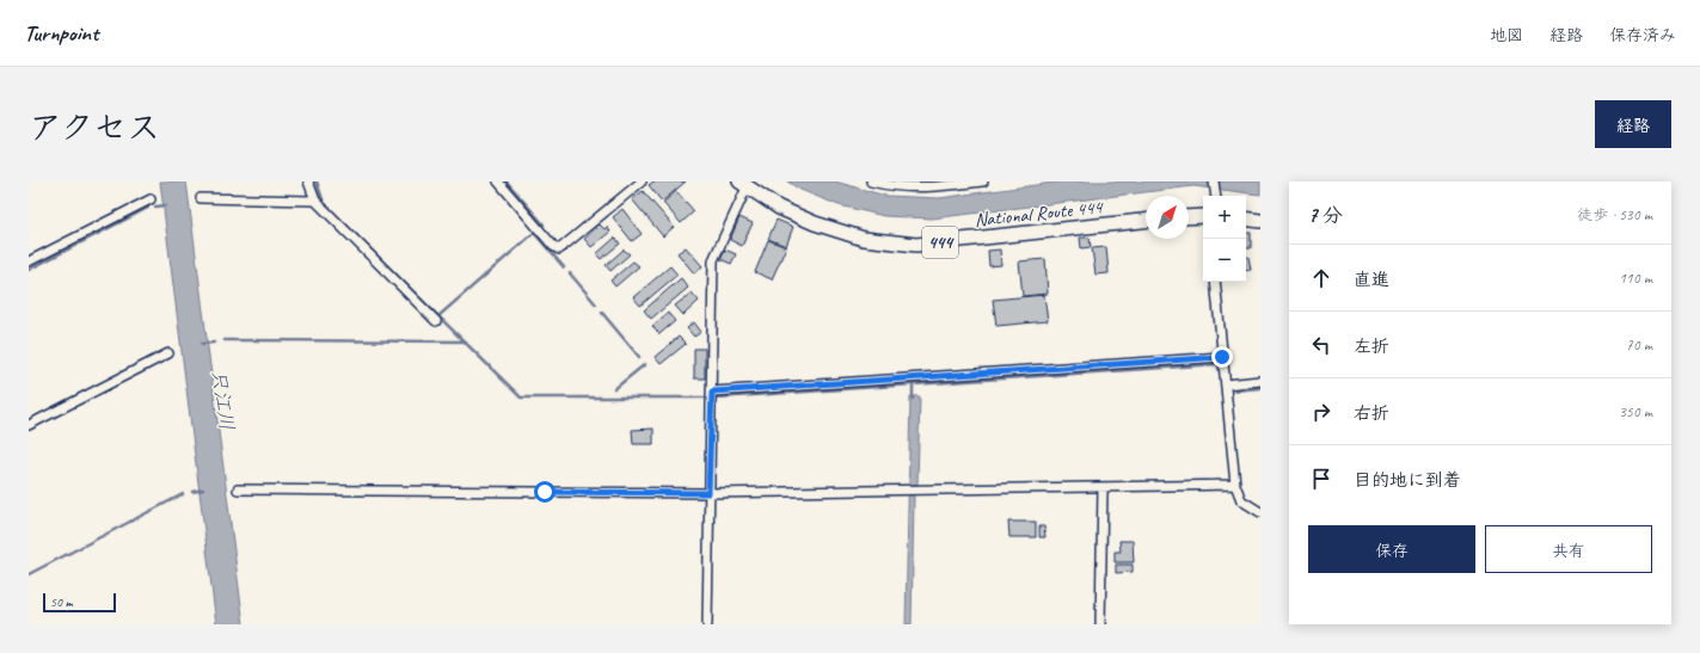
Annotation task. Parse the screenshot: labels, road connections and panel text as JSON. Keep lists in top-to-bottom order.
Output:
{
  "streets": {
    "highway": ["National Route 444", "444"]
  },
  "water": ["只江川"],
  "scale_bar": "50 m",
  "north": "top right",
  "page": {
    "header": "Turnpoint",
    "nav": ["地図", "経路", "保存済み"],
    "title": "アクセス",
    "buttons": [
      "経路",
      ["保存", "共有"]
    ],
    "heading": ["7 分", "徒歩 · 530 m"],
    "map_buttons": ["+", "−"],
    "list": [
      ["直進", "110 m"],
      ["左折", "70 m"],
      ["右折", "350 m"],
      "目的地に到着"
    ],
    "scale": "50 m"
  }
}
